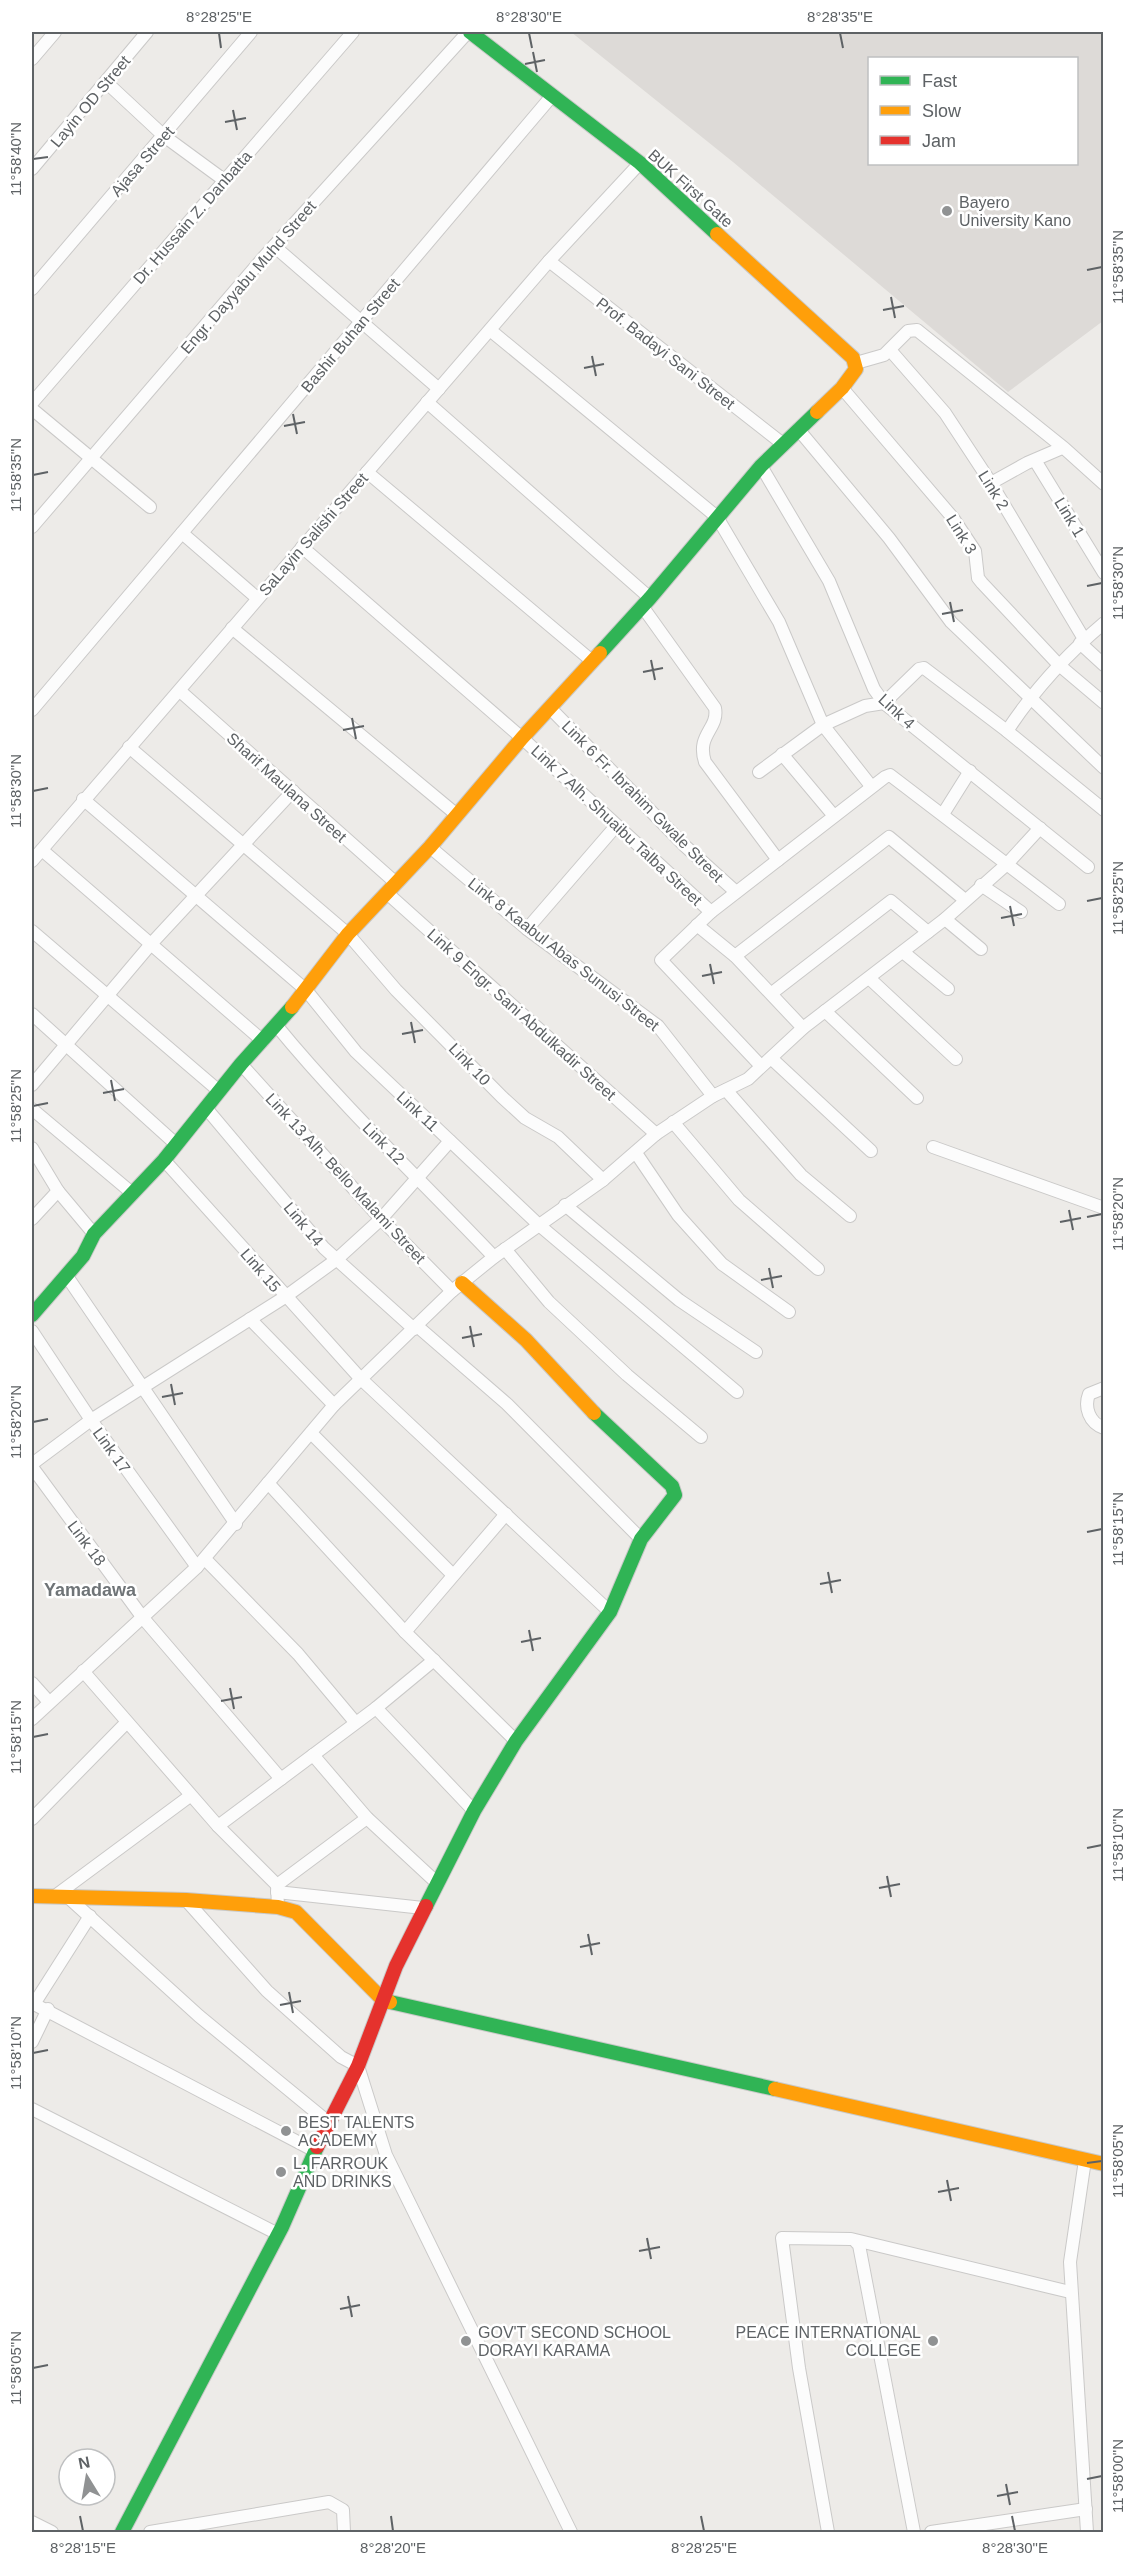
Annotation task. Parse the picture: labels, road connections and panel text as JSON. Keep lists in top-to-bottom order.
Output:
{
  "streets": {
    "street": [
      "Layin OD Street",
      "Ajasa Street",
      "BUK First Gate",
      "Dr. Hussain Z. Danbatta",
      "Engr. Dayyabu Muhd Street",
      "Bashir Buhan Street",
      "Prof. Badayi Sani Street",
      "Link 2",
      "Link 1",
      "SaLayin Salishi Street",
      "Link 3",
      "Link 4",
      "Sharif Maulana Street",
      "Link 6 Fr. Ibrahim Gwale Street",
      "Link 7 Alh. Shuaibu Talba Street",
      "Link 8 Kaabul Abas Sunusi Street",
      "Link 9 Engr. Sani Abdulkadir Street",
      "Link 10",
      "Link 11",
      "Link 12",
      "Link 13 Alh. Bello Malami Street",
      "Link 14",
      "Link 15",
      "Link 17",
      "Link 18"
    ]
  },
  "crossings": [
    ["BUK First Gate", "Engr. Dayyabu Muhd Street"],
    ["BUK First Gate", "Bashir Buhan Street"],
    ["BUK First Gate", "SaLayin Salishi Street"],
    ["Prof. Badayi Sani Street", "SaLayin Salishi Street"],
    ["SaLayin Salishi Street", "Sharif Maulana Street"],
    ["SaLayin Salishi Street", "Link 10"],
    ["SaLayin Salishi Street", "Link 11"],
    ["Sharif Maulana Street", "Link 9 Engr. Sani Abdulkadir Street"]
  ],
  "districts": ["Yamadawa"],
  "places": [
    "Bayero University Kano",
    "BEST TALENTS ACADEMY",
    "L. FARROUK AND DRINKS",
    "GOV'T SECOND SCHOOL DORAYI KARAMA",
    "PEACE INTERNATIONAL COLLEGE"
  ],
  "legend": ["Fast", "Slow", "Jam"],
  "north": "top",
  "coordinates": [
    "8°28'25\"E",
    "8°28'30\"E",
    "8°28'35\"E",
    "11°58'40\"N",
    "11°58'35\"N",
    "11°58'30\"N",
    "11°58'25\"N",
    "11°58'20\"N",
    "11°58'15\"N",
    "11°58'10\"N",
    "11°58'05\"N",
    "11°58'00\"N",
    "8°28'15\"E",
    "8°28'20\"E"
  ]
}
